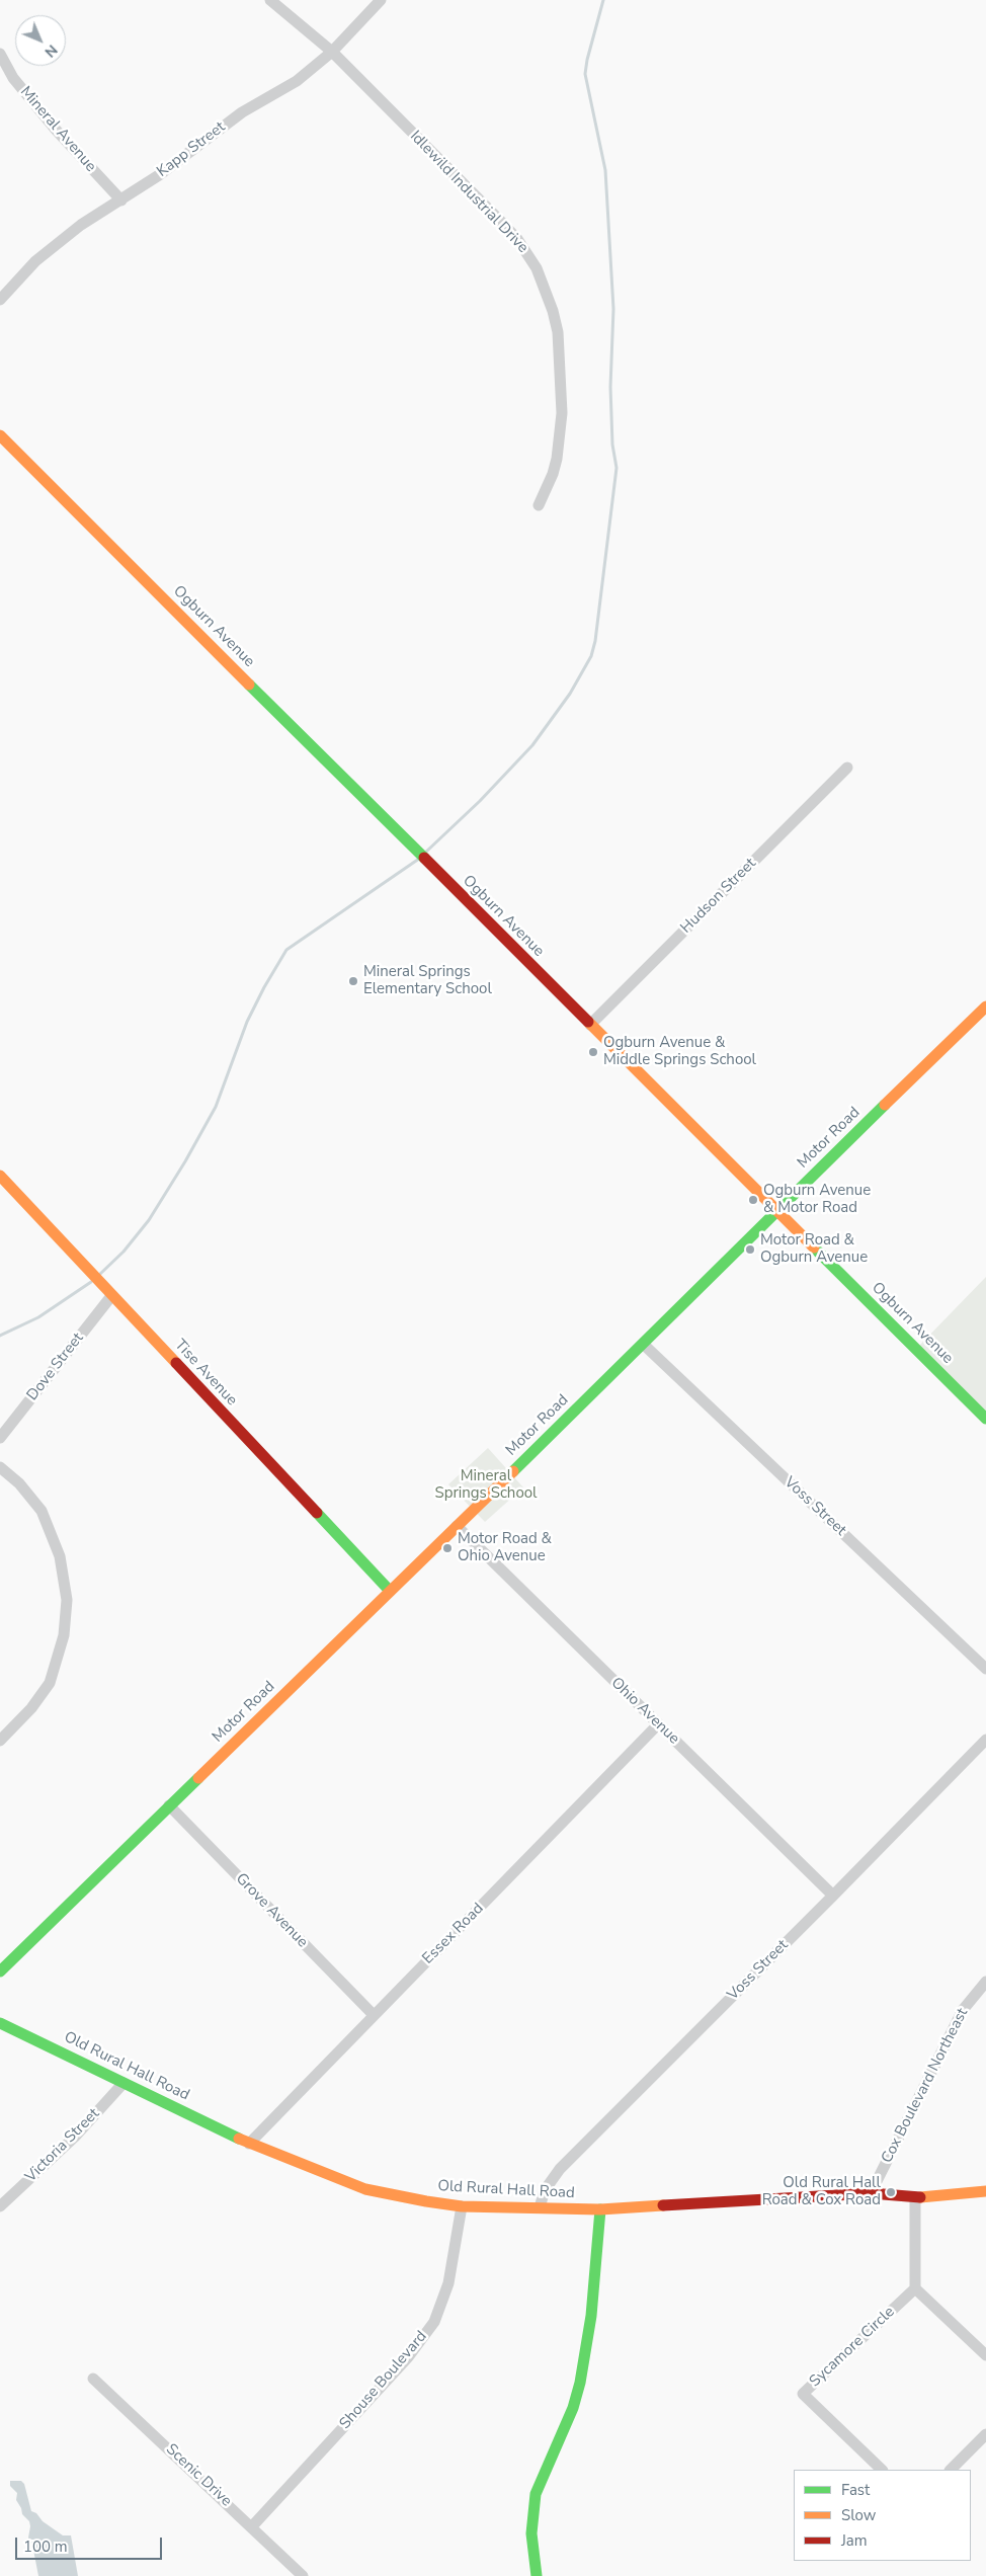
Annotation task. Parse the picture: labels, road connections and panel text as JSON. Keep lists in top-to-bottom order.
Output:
{
  "streets": {
    "street": [
      "Mineral Avenue",
      "Kapp Street",
      "Idlewild Industrial Drive",
      "Ogburn Avenue",
      "Hudson Street",
      "Motor Road",
      "Dove Street",
      "Tise Avenue",
      "Voss Street",
      "Ohio Avenue",
      "Grove Avenue",
      "Essex Road",
      "Old Rural Hall Road",
      "Cox Boulevard Northeast",
      "Victoria Street",
      "Sycamore Circle",
      "Shouse Boulevard",
      "Scenic Drive"
    ]
  },
  "crossings": [
    ["Mineral Avenue", "Kapp Street"],
    ["Kapp Street", "Idlewild Industrial Drive"],
    ["Ogburn Avenue", "Hudson Street"],
    ["Ogburn Avenue", "Motor Road"],
    ["Motor Road", "Tise Avenue"],
    ["Motor Road", "Voss Street"],
    ["Motor Road", "Ohio Avenue"],
    ["Motor Road", "Grove Avenue"],
    ["Dove Street", "Tise Avenue"],
    ["Voss Street", "Ohio Avenue"],
    ["Voss Street", "Old Rural Hall Road"],
    ["Ohio Avenue", "Essex Road"],
    ["Grove Avenue", "Essex Road"],
    ["Essex Road", "Old Rural Hall Road"],
    ["Old Rural Hall Road", "Cox Boulevard Northeast"],
    ["Old Rural Hall Road", "Victoria Street"],
    ["Old Rural Hall Road", "Shouse Boulevard"],
    ["Shouse Boulevard", "Scenic Drive"]
  ],
  "parks": ["Mineral Springs School"],
  "places": [
    "Mineral Springs Elementary School",
    "Ogburn Avenue & Middle Springs School",
    "Ogburn Avenue & Motor Road",
    "Motor Road & Ogburn Avenue",
    "Motor Road & Ohio Avenue",
    "Old Rural Hall Road & Cox Road"
  ],
  "legend": ["Fast", "Slow", "Jam"],
  "scale_bar": "100 m",
  "north": "bottom right"
}
